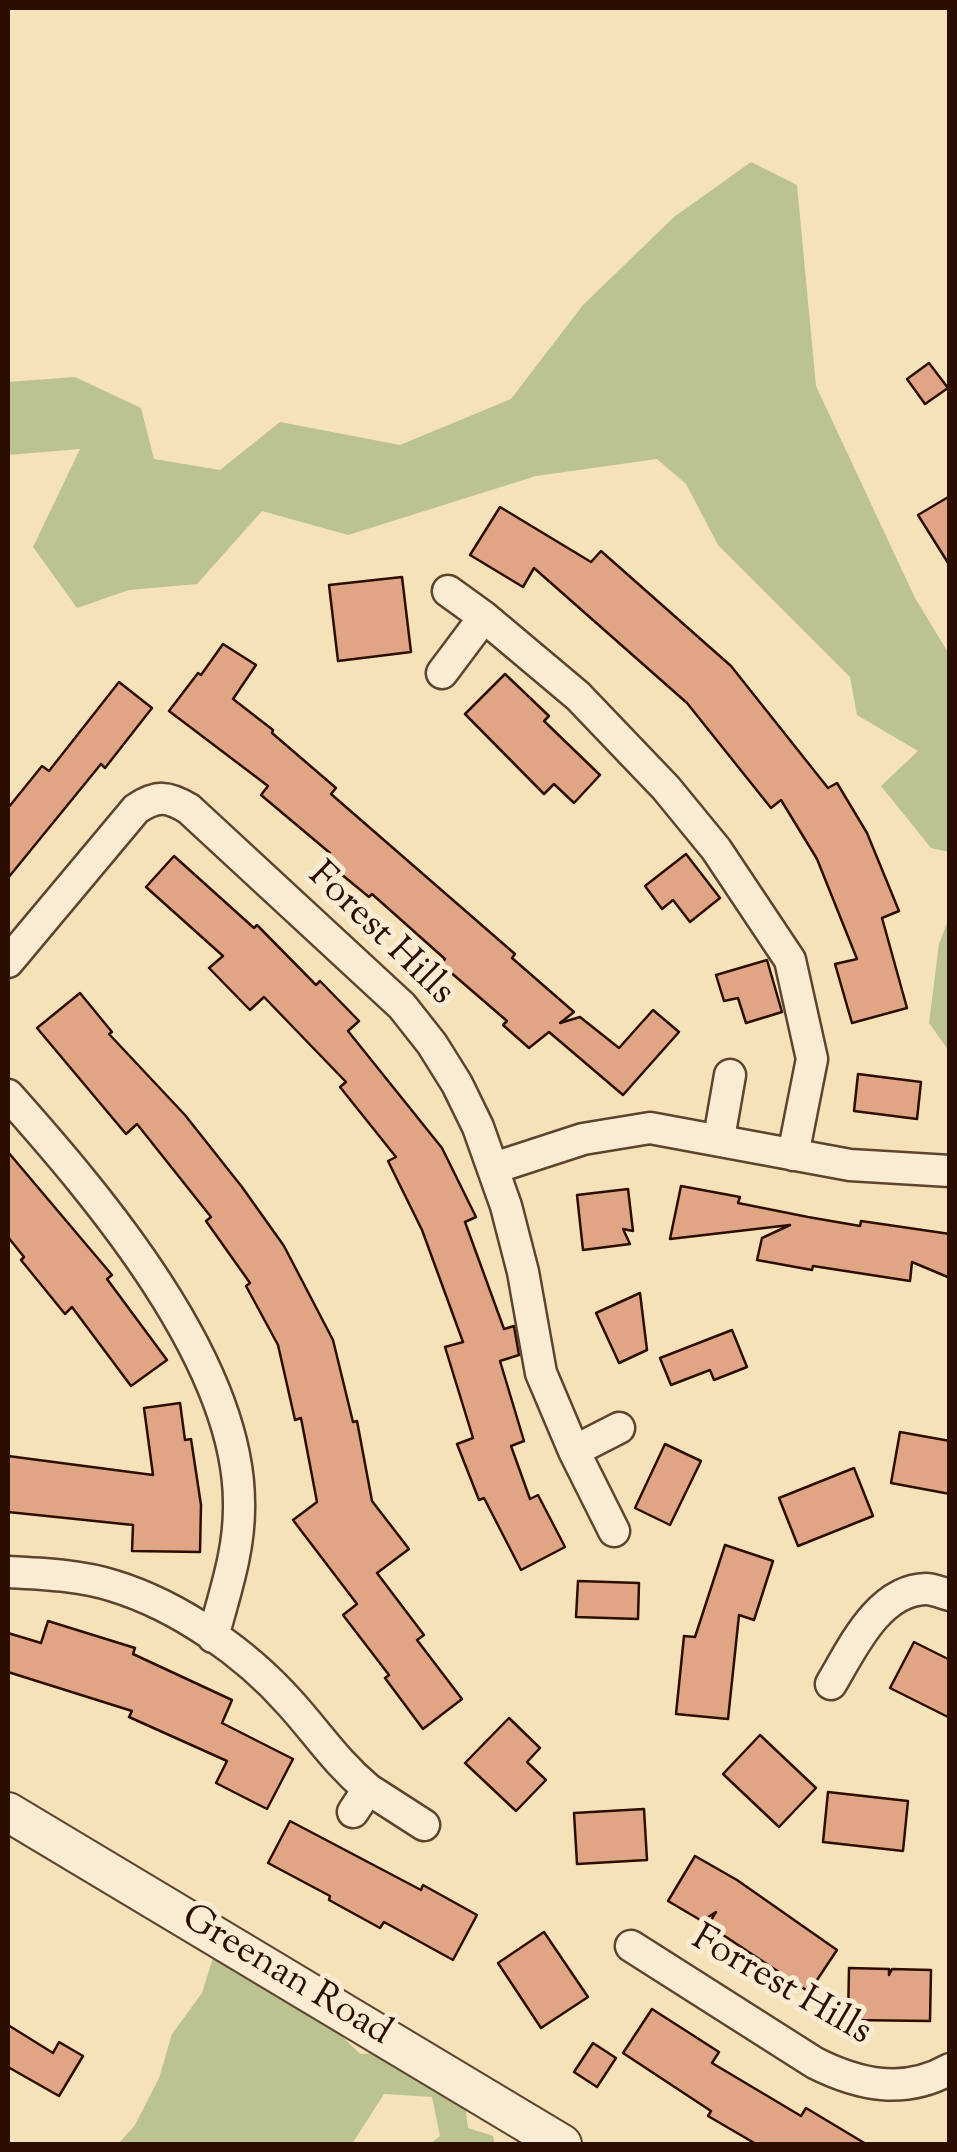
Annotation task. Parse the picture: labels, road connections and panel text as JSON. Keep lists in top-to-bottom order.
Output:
{
  "streets": {
    "street": ["Forest Hills", "Greenan Road", "Forrest Hills"]
  }
}
